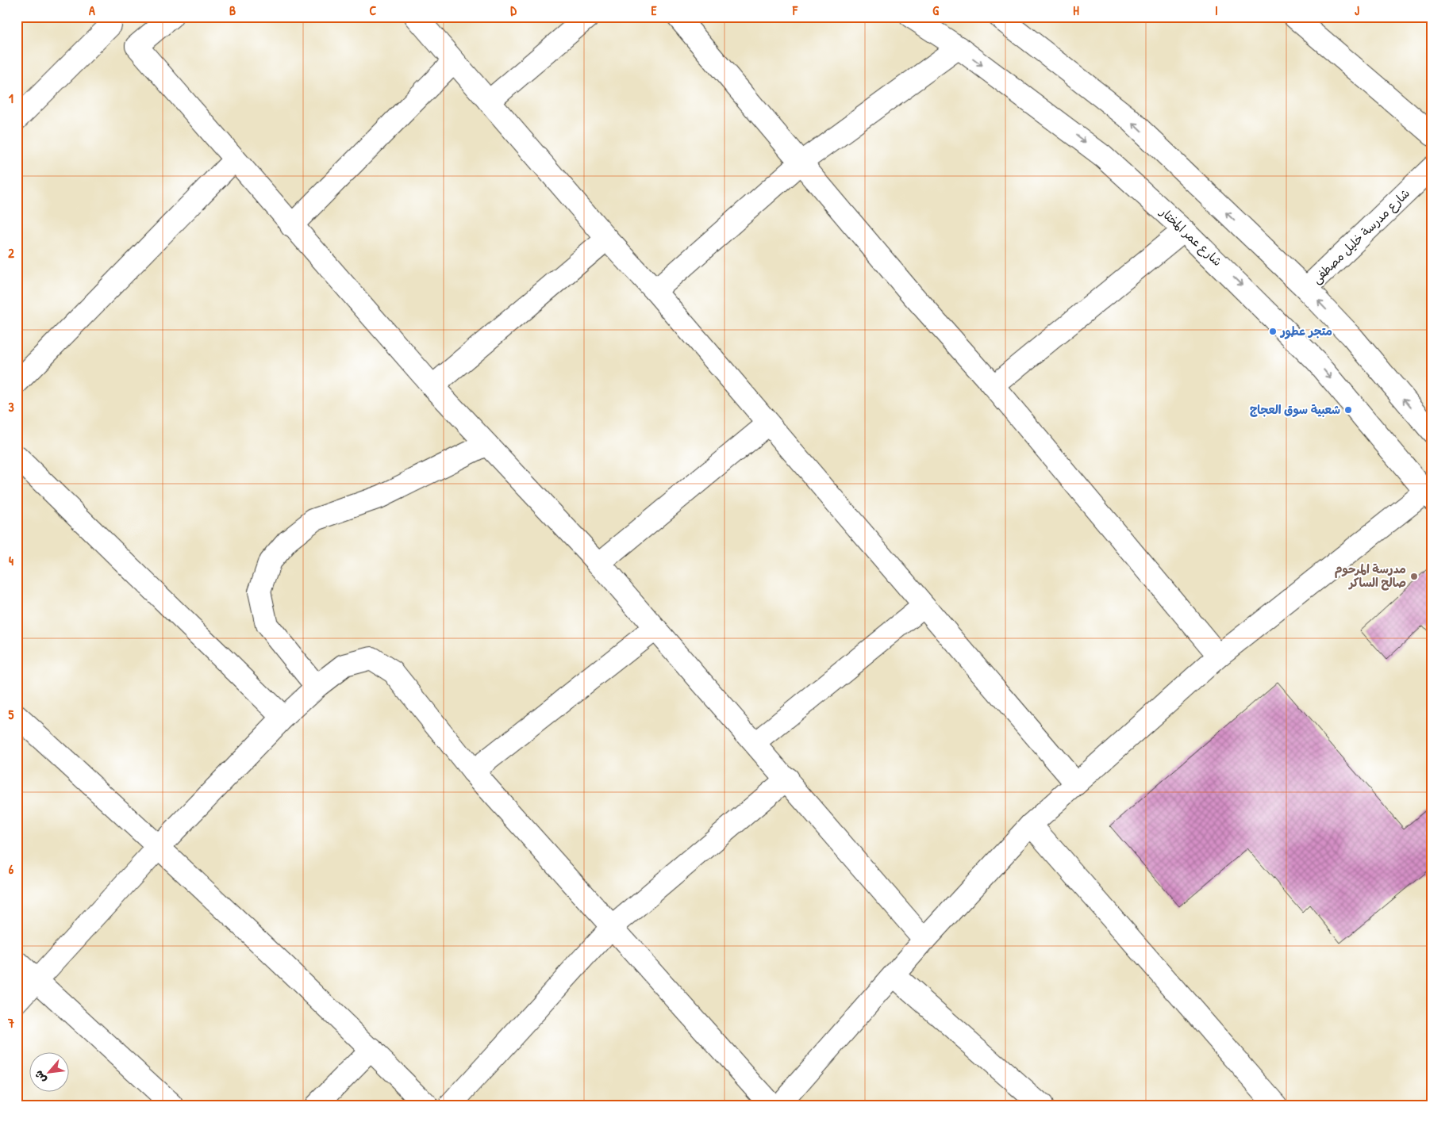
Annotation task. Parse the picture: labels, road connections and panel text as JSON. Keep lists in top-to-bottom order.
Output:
{
  "streets": {
    "street": ["شارع مدرسة خليل مصطفى", "شارع عمر المختار"]
  },
  "places": ["متجر عطور", "شعبية سوق العجاج", "مدرسة المرحوم صالح الساكر"],
  "north": "bottom left",
  "grid": {
    "columns": [
      "A",
      "B",
      "C",
      "D",
      "E",
      "F",
      "G",
      "H",
      "I",
      "J"
    ],
    "rows": [
      "1",
      "2",
      "3",
      "4",
      "5",
      "6",
      "7"
    ]
  }
}
